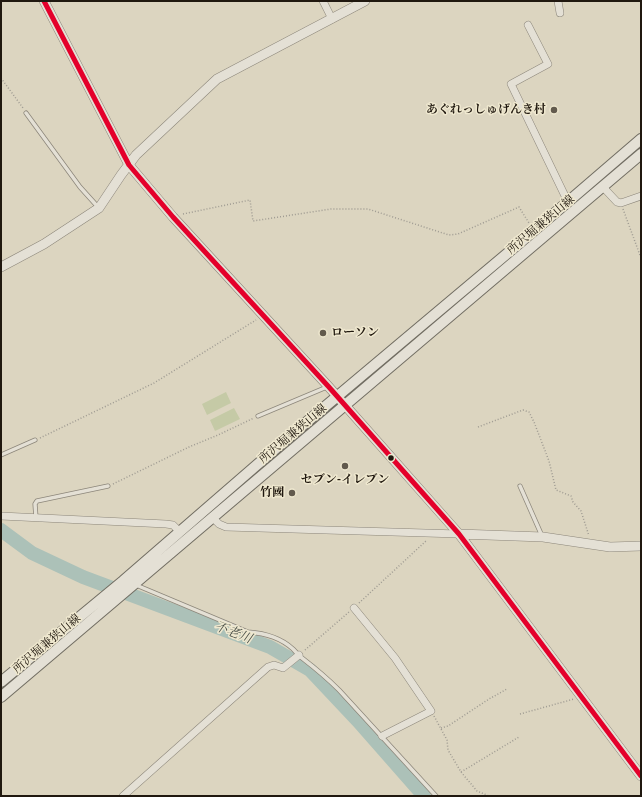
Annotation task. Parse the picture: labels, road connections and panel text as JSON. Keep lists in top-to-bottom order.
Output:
{
  "streets": {
    "main road": ["所沢堀兼狭山線"]
  },
  "water": ["不老川"],
  "places": [
    "あぐれっしゅげんき村",
    "ローソン",
    "セブン-イレブン",
    "竹國"
  ]
}
